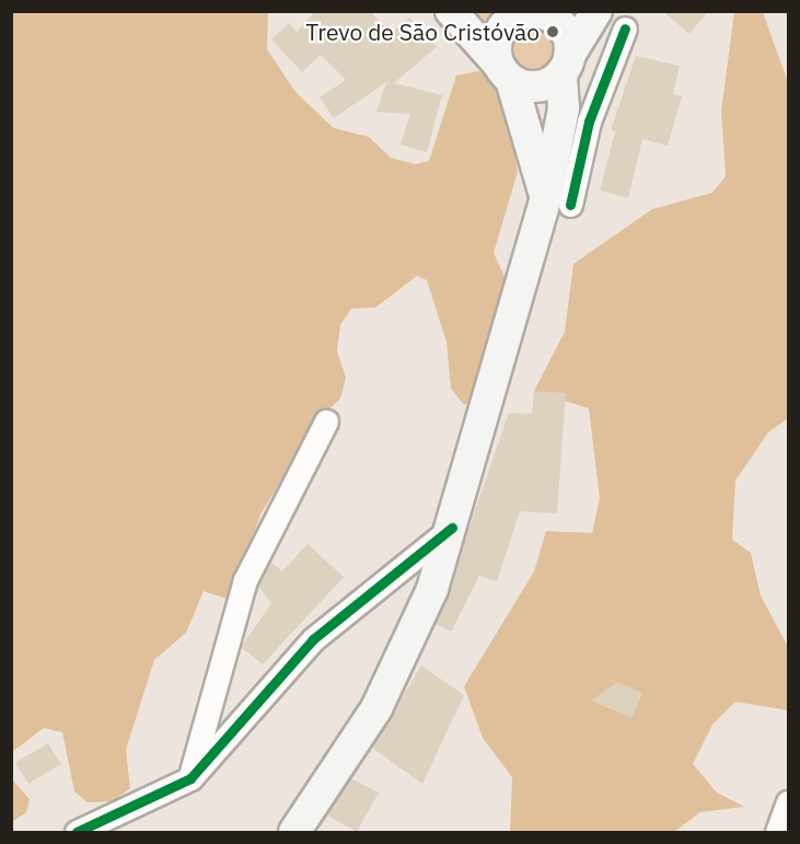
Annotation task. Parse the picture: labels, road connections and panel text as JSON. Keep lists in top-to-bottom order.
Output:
{
  "places": ["Trevo de São Cristóvão"]
}
